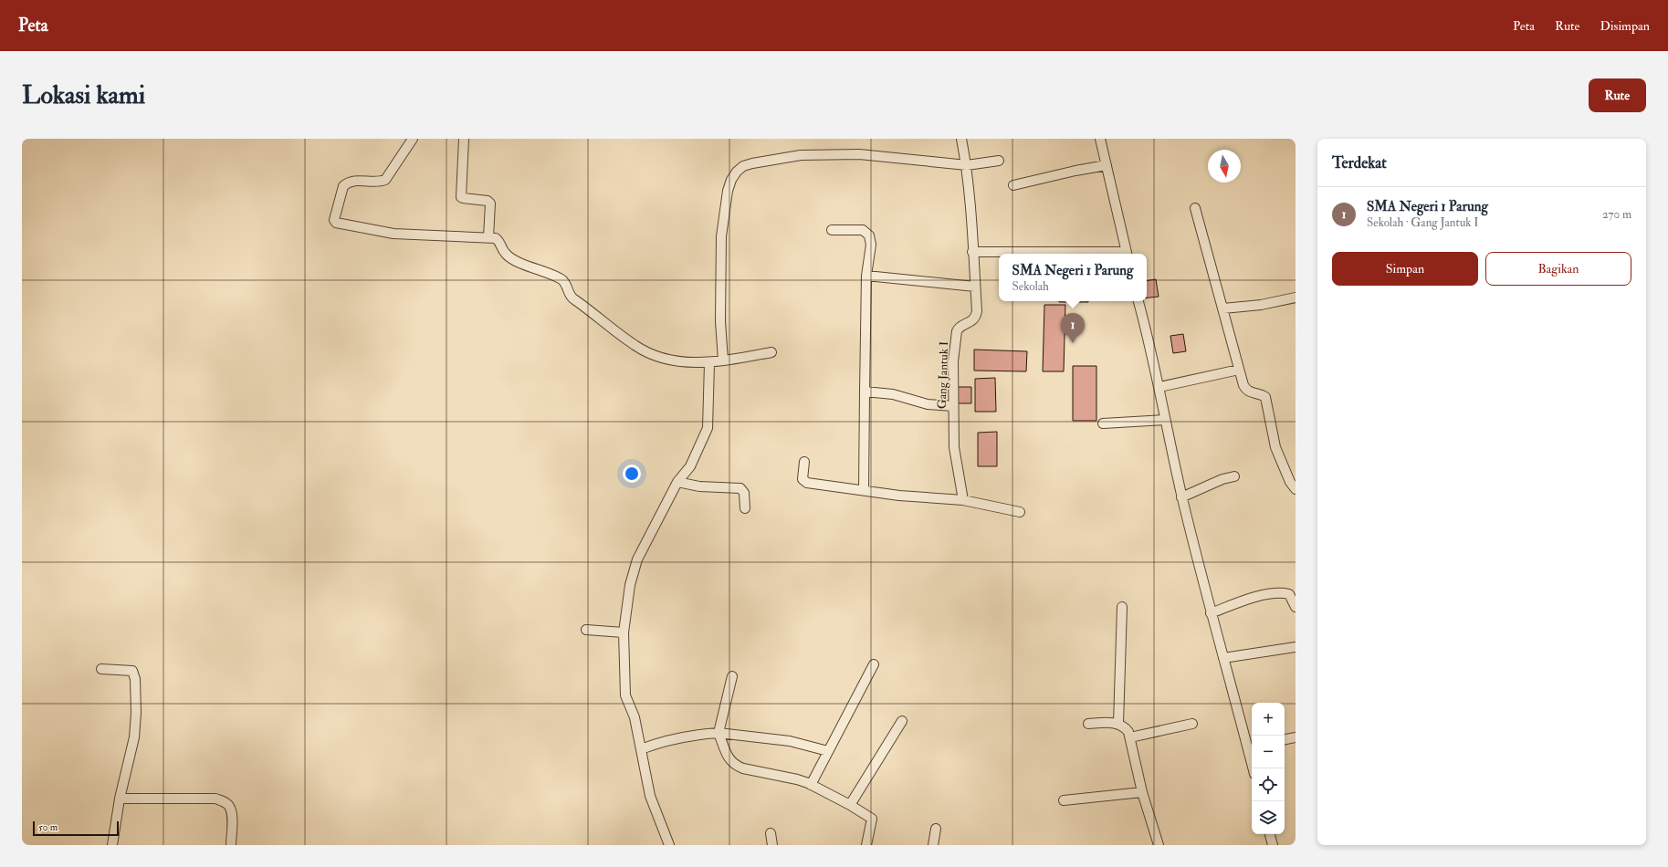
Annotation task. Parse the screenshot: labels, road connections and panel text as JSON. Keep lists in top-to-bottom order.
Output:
{
  "streets": {
    "street": ["Gang Jantuk I"]
  },
  "scale_bar": "50 m",
  "north": "bottom",
  "page": {
    "header": "Peta",
    "nav": ["Peta", "Rute", "Disimpan"],
    "buttons": [
      "Rute",
      ["Simpan", "Bagikan"]
    ],
    "title": "Lokasi kami",
    "heading": "Terdekat",
    "list": [
      {
        "mark": "1",
        "name": "SMA Negeri 1 Parung",
        "note": "Sekolah · Gang Jantuk I",
        "value": "270 m"
      }
    ],
    "popup": ["SMA Negeri 1 Parung", "Sekolah"],
    "pins": "1",
    "map_buttons": ["+", "−"],
    "scale": "50 m"
  }
}
